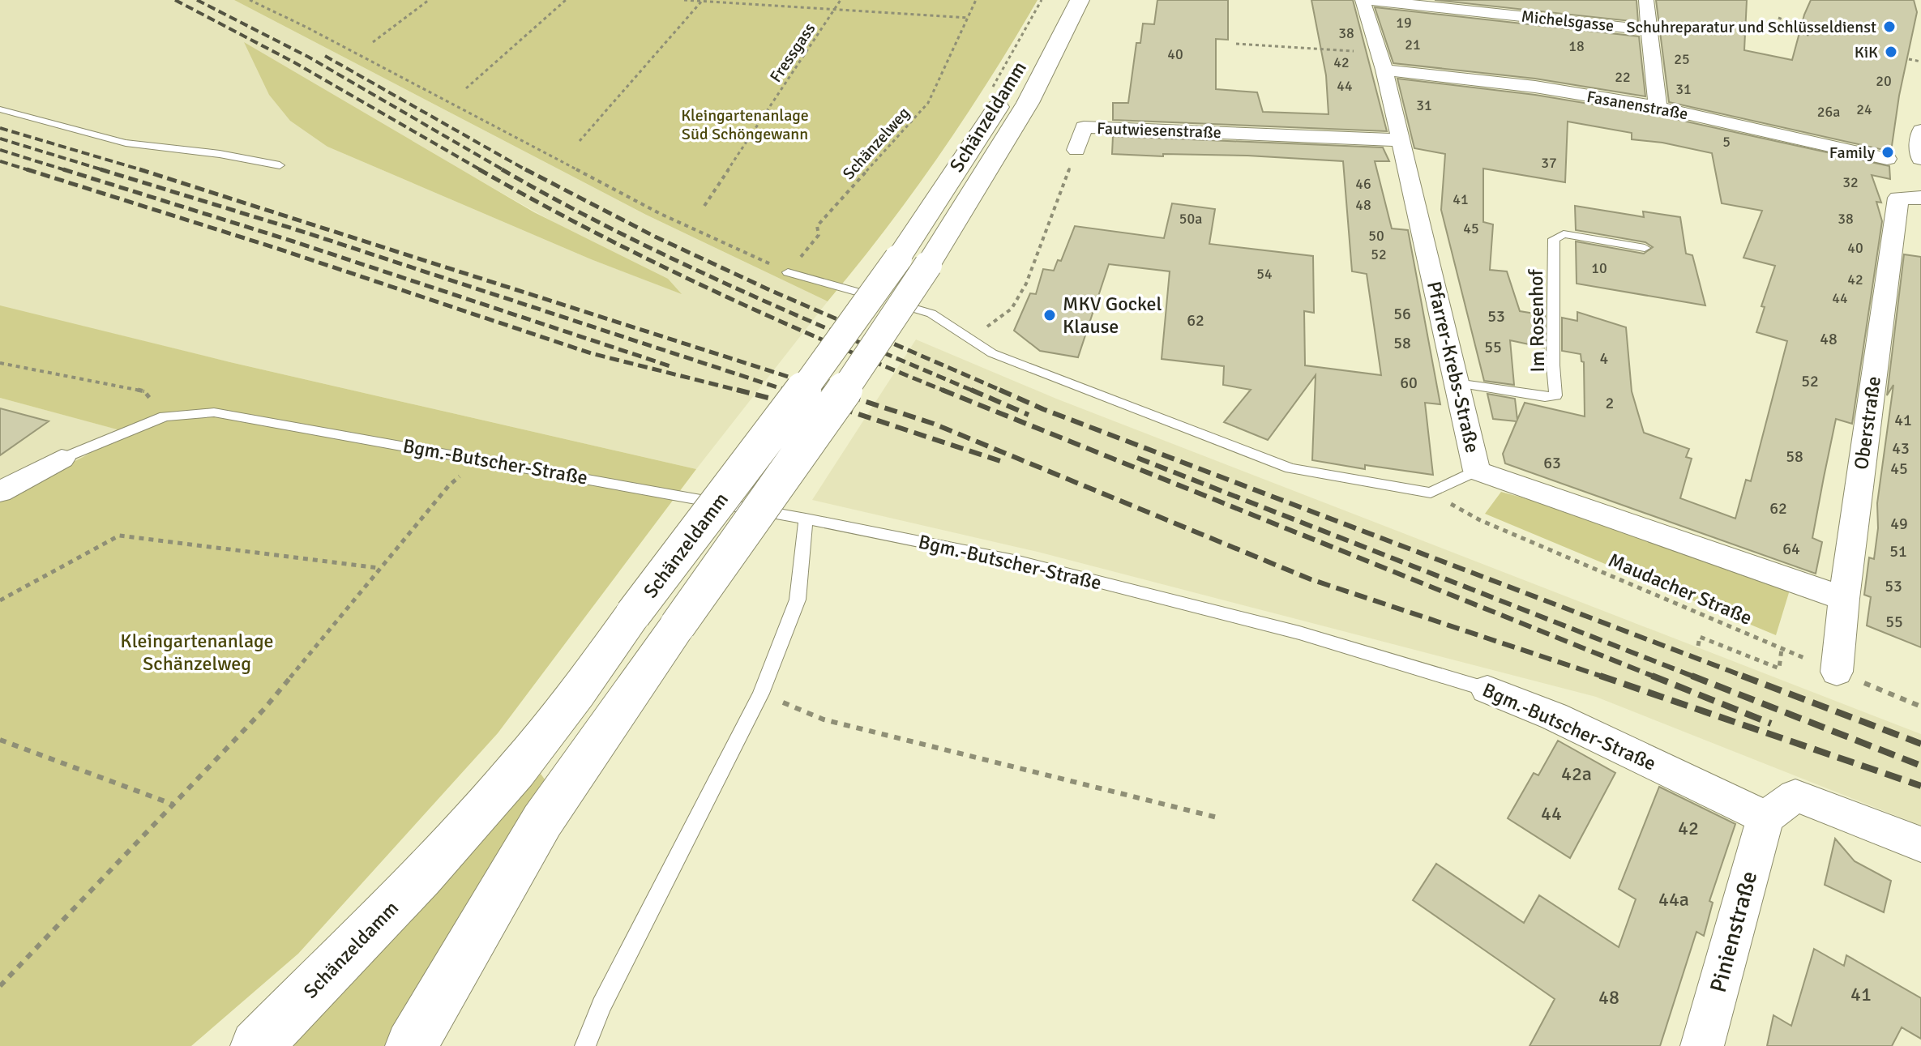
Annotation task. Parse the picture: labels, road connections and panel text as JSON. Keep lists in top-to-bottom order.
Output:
{
  "streets": {
    "main road": ["Schänzeldamm"],
    "street": [
      "Michelsgasse",
      "Fasanenstraße",
      "Fautwiesenstraße",
      "Pfarrer-Krebs-Straße",
      "Oberstraße",
      "Bgm.-Butscher-Straße",
      "Pinienstraße"
    ],
    "lane": ["Im Rosenhof"],
    "path": ["Fressgass", "Schänzelweg", "Maudacher Straße"]
  },
  "crossings": [
    ["Fasanenstraße", "Pfarrer-Krebs-Straße"],
    ["Fautwiesenstraße", "Pfarrer-Krebs-Straße"],
    ["Im Rosenhof", "Pfarrer-Krebs-Straße"],
    ["Pfarrer-Krebs-Straße", "Oberstraße"],
    ["Oberstraße", "Maudacher Straße"],
    ["Bgm.-Butscher-Straße", "Pinienstraße"]
  ],
  "parks": ["Kleingartenanlage Süd Schöngewann", "Kleingartenanlage Schänzelweg"],
  "places": [
    "Schuhreparatur und Schlüsseldienst",
    "KiK",
    "Family",
    "MKV Gockel Klause"
  ],
  "house_numbers": [
    "19",
    "38",
    "21",
    "18",
    "40",
    "25",
    "42",
    "22",
    "20",
    "44",
    "31",
    "31",
    "24",
    "26a",
    "5",
    "37",
    "32",
    "46",
    "41",
    "48",
    "50a",
    "38",
    "45",
    "50",
    "40",
    "52",
    "10",
    "54",
    "42",
    "44",
    "56",
    "53",
    "62",
    "48",
    "58",
    "55",
    "4",
    "52",
    "60",
    "2",
    "41",
    "43",
    "58",
    "63",
    "45",
    "62",
    "49",
    "64",
    "51",
    "53",
    "55",
    "42a",
    "44",
    "42",
    "44a",
    "41",
    "48"
  ]
}
